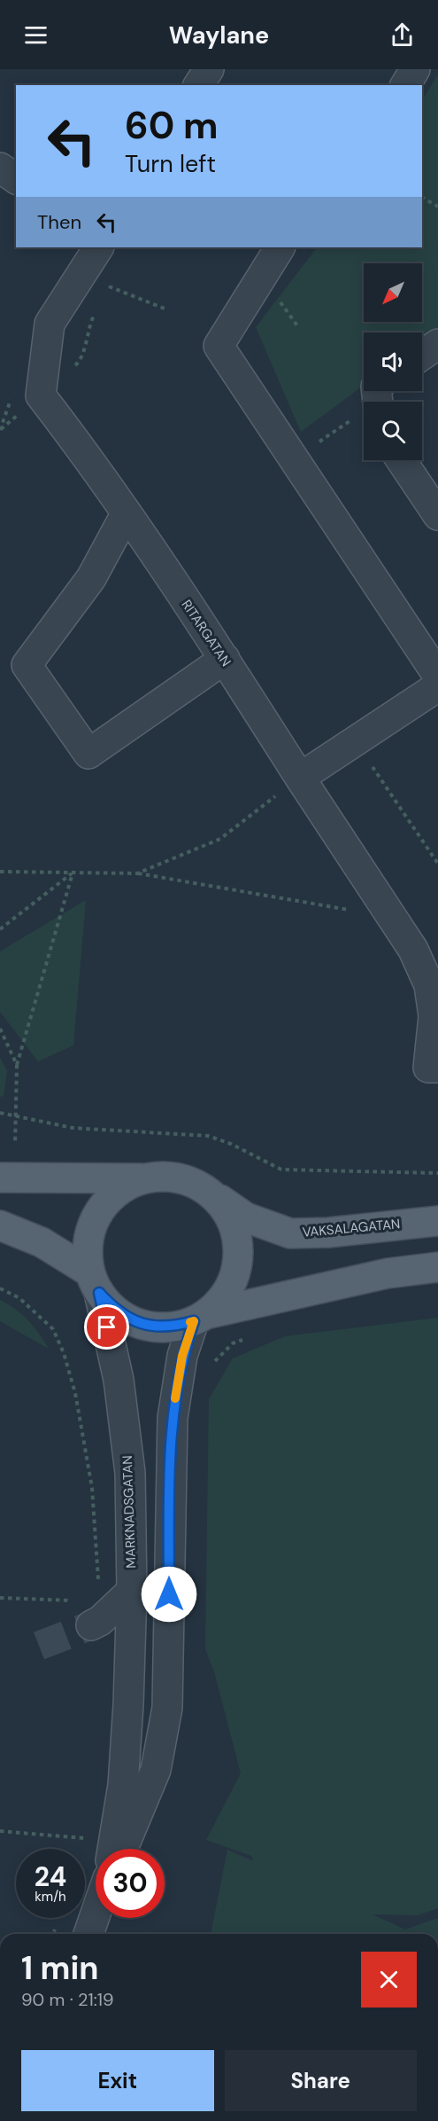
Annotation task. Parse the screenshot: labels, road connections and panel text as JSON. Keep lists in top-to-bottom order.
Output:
{
  "streets": {
    "main road": ["VAKSALAGATAN"],
    "street": ["RITARGATAN", "MARKNADSGATAN"]
  },
  "crossings": [
    ["VAKSALAGATAN", "MARKNADSGATAN"]
  ],
  "north": "bottom left",
  "page": {
    "header": "Waylane",
    "turn": ["60 m", "Turn left"],
    "then": "Then",
    "speed": "24 km/h",
    "limit": "30",
    "heading": ["1 min", "90 m · 21:19"],
    "buttons": ["Exit", "Share"]
  }
}
